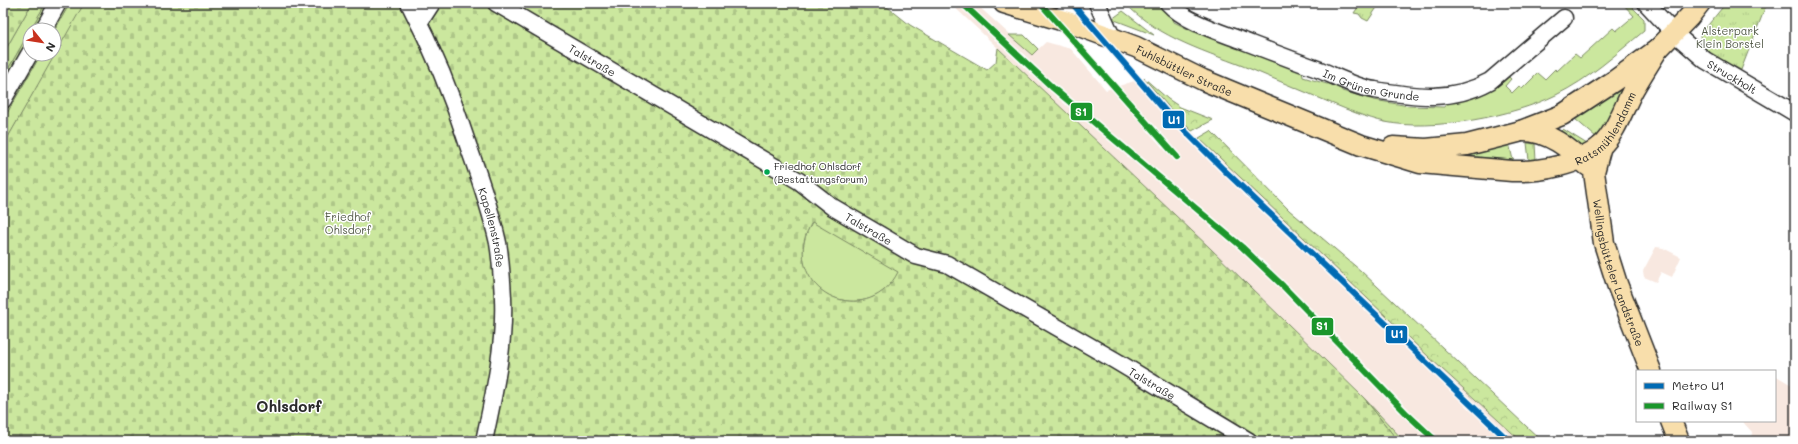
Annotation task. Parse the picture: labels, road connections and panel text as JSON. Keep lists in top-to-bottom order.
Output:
{
  "streets": {
    "main road": ["Fuhlsbüttler Straße", "Ratsmühlendamm", "Wellingsbütteler Landstraße"],
    "street": [
      "Talstraße",
      "Struckholt",
      "Im Grünen Grunde",
      "Kapellenstraße"
    ]
  },
  "crossings": [
    ["Fuhlsbüttler Straße", "Ratsmühlendamm"],
    ["Struckholt", "Ratsmühlendamm"],
    ["Ratsmühlendamm", "Wellingsbütteler Landstraße"]
  ],
  "districts": ["Ohlsdorf"],
  "parks": ["Alsterpark Klein Borstel", "Friedhof Ohlsdorf"],
  "places": ["Friedhof Ohlsdorf (Bestattungsforum)"],
  "lines": ["metro line U1", "rail line S1"],
  "legend": ["Metro U1", "Railway S1"],
  "north": "bottom right"
}
